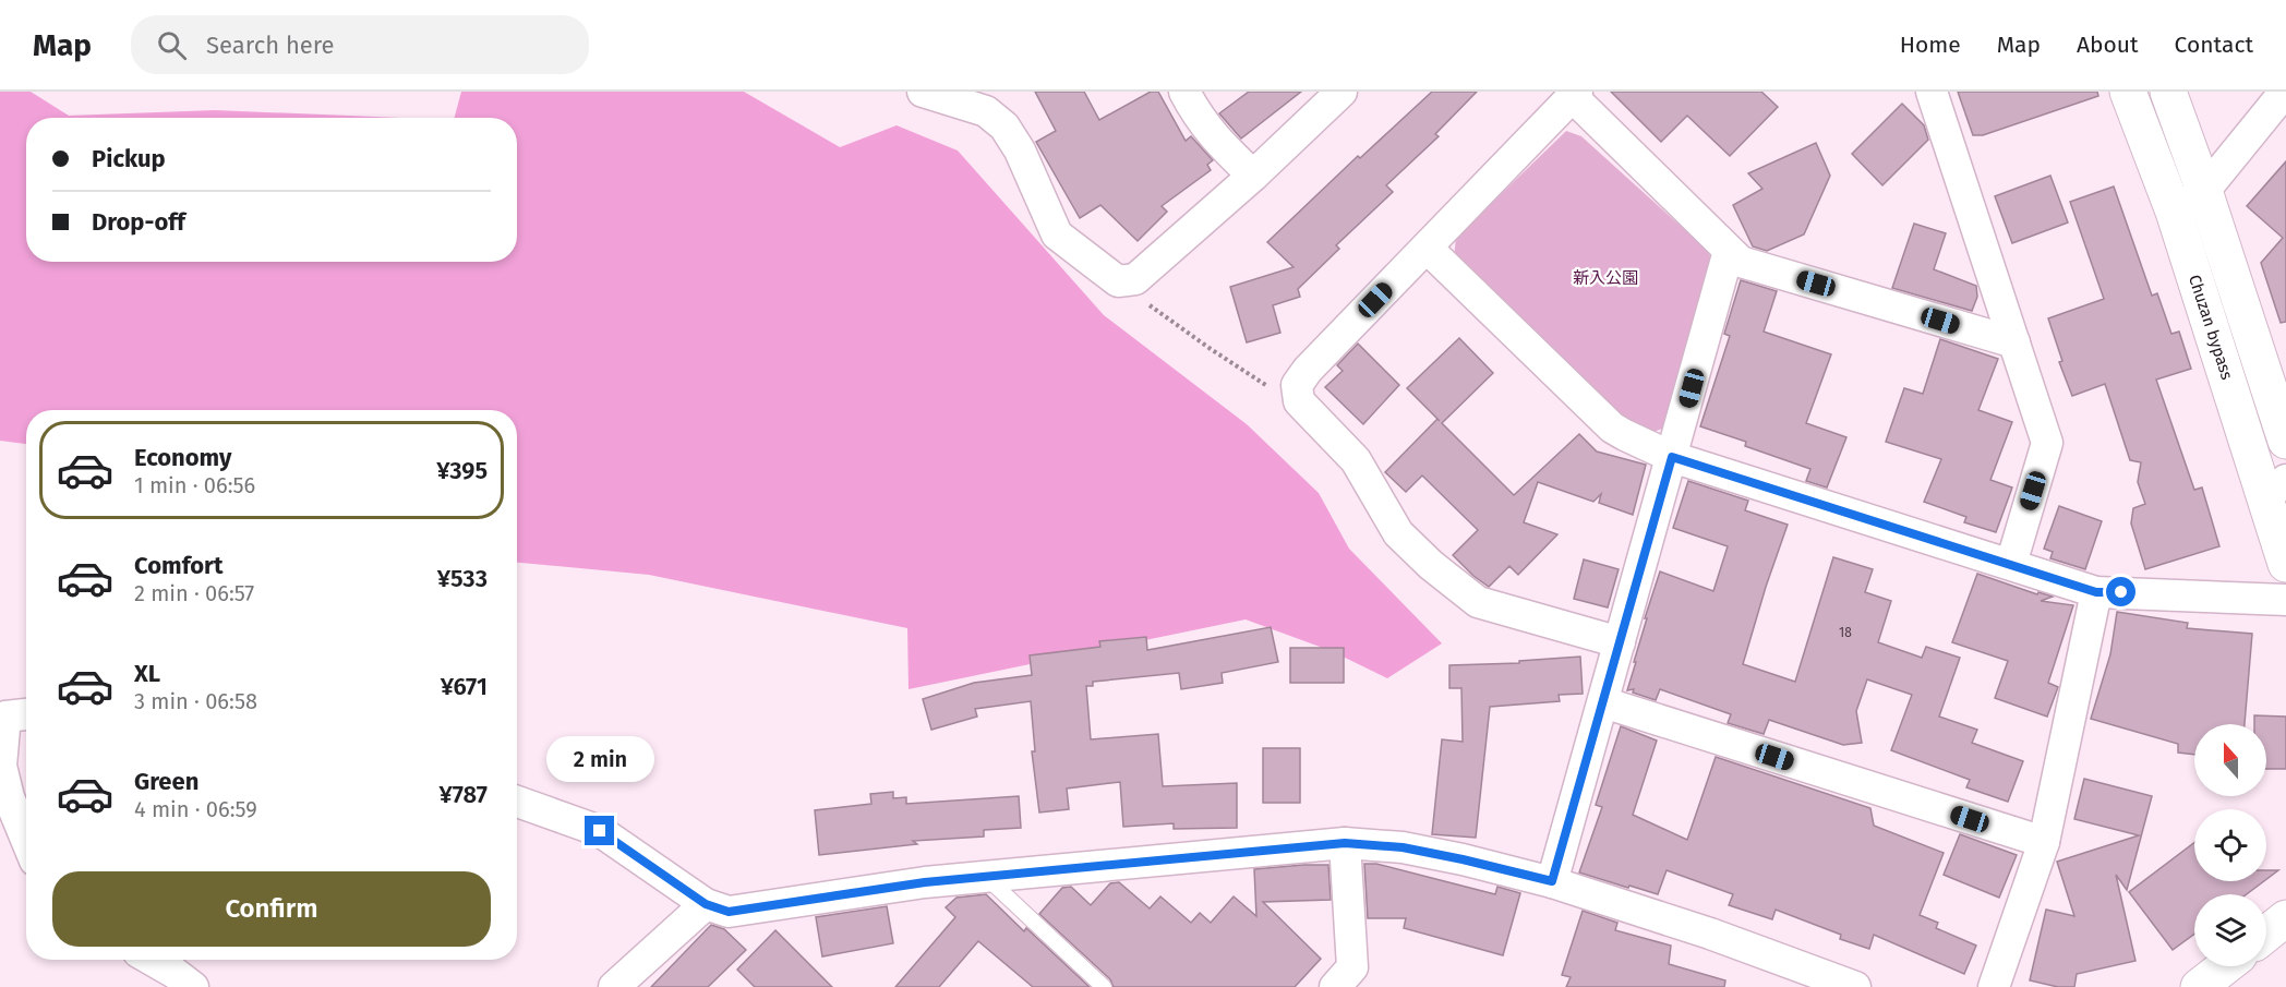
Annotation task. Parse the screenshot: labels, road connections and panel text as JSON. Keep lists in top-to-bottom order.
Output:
{
  "streets": {
    "street": ["Chuzan bypass"]
  },
  "parks": ["新入公園"],
  "house_numbers": ["18"],
  "north": "top",
  "page": {
    "header": "Map",
    "search": "Search here",
    "nav": [
      "Home",
      "Map",
      "About",
      "Contact"
    ],
    "banner": ["Pickup", "Drop-off"],
    "list": [
      {
        "name": "Economy",
        "note": "1 min · 06:56",
        "value": "¥395"
      },
      {
        "name": "Comfort",
        "note": "2 min · 06:57",
        "value": "¥533"
      },
      {
        "name": "XL",
        "note": "3 min · 06:58",
        "value": "¥671"
      },
      {
        "name": "Green",
        "note": "4 min · 06:59",
        "value": "¥787"
      }
    ],
    "bubble": "2 min",
    "buttons": "Confirm"
  }
}
